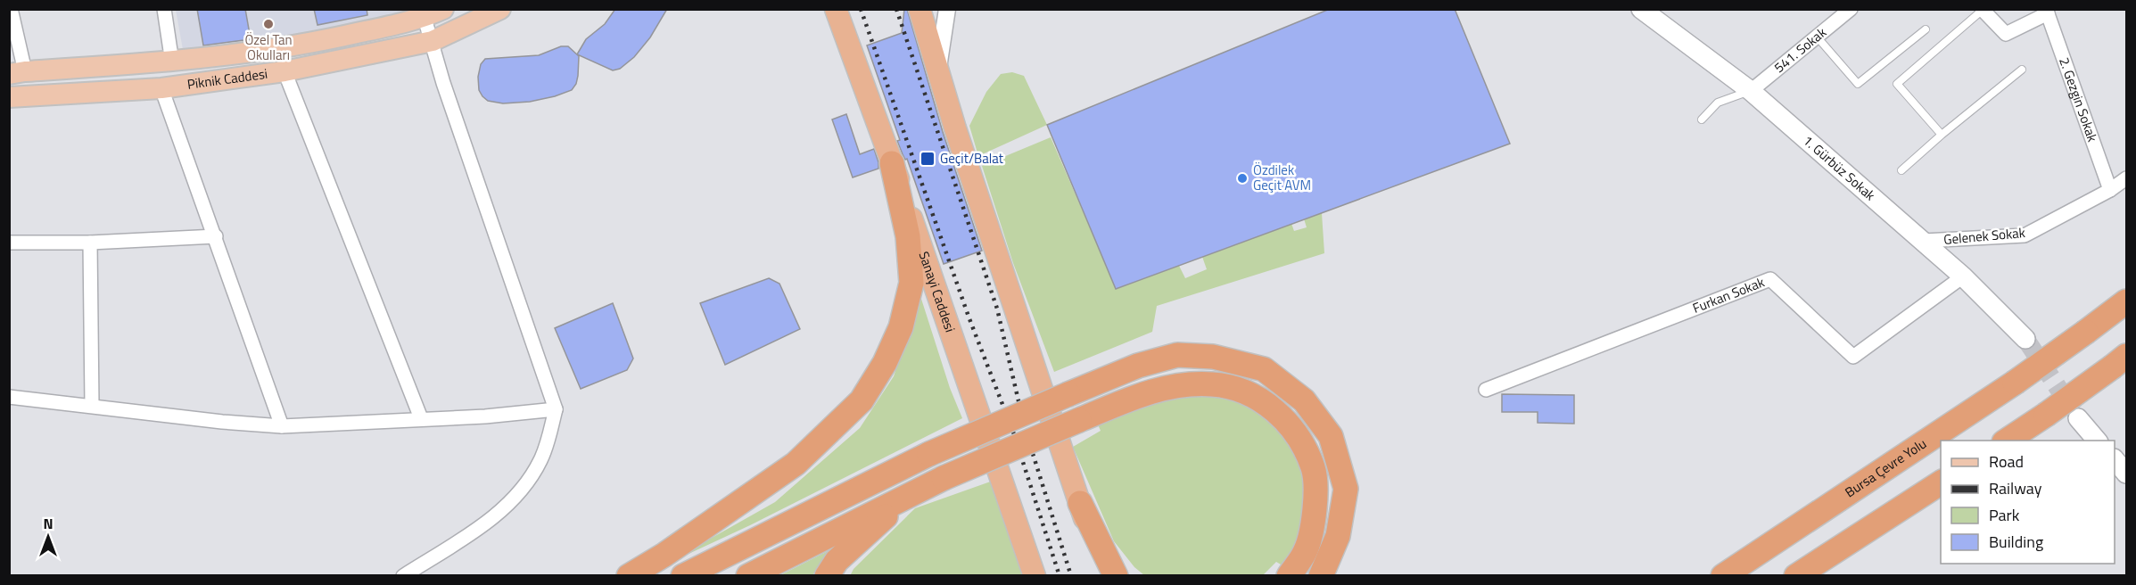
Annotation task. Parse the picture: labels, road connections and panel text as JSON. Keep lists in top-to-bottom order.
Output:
{
  "streets": {
    "highway": ["Sanayi Caddesi", "Bursa Çevre Yolu"],
    "main road": ["Piknik Caddesi", "1. Gürbüz Sokak"],
    "street": [
      "541. Sokak",
      "2. Gezgin Sokak",
      "Gelenek Sokak",
      "Furkan Sokak"
    ]
  },
  "crossings": [
    ["541. Sokak", "1. Gürbüz Sokak"],
    ["2. Gezgin Sokak", "Gelenek Sokak"],
    ["1. Gürbüz Sokak", "Gelenek Sokak"],
    ["1. Gürbüz Sokak", "Furkan Sokak"]
  ],
  "places": {
    "other": ["Özel Tan Okulları", "Özdilek Geçit AVM"],
    "transit": ["Geçit/Balat"]
  },
  "legend": [
    "Road",
    "Railway",
    "Park",
    "Building"
  ],
  "north": "top"
}
